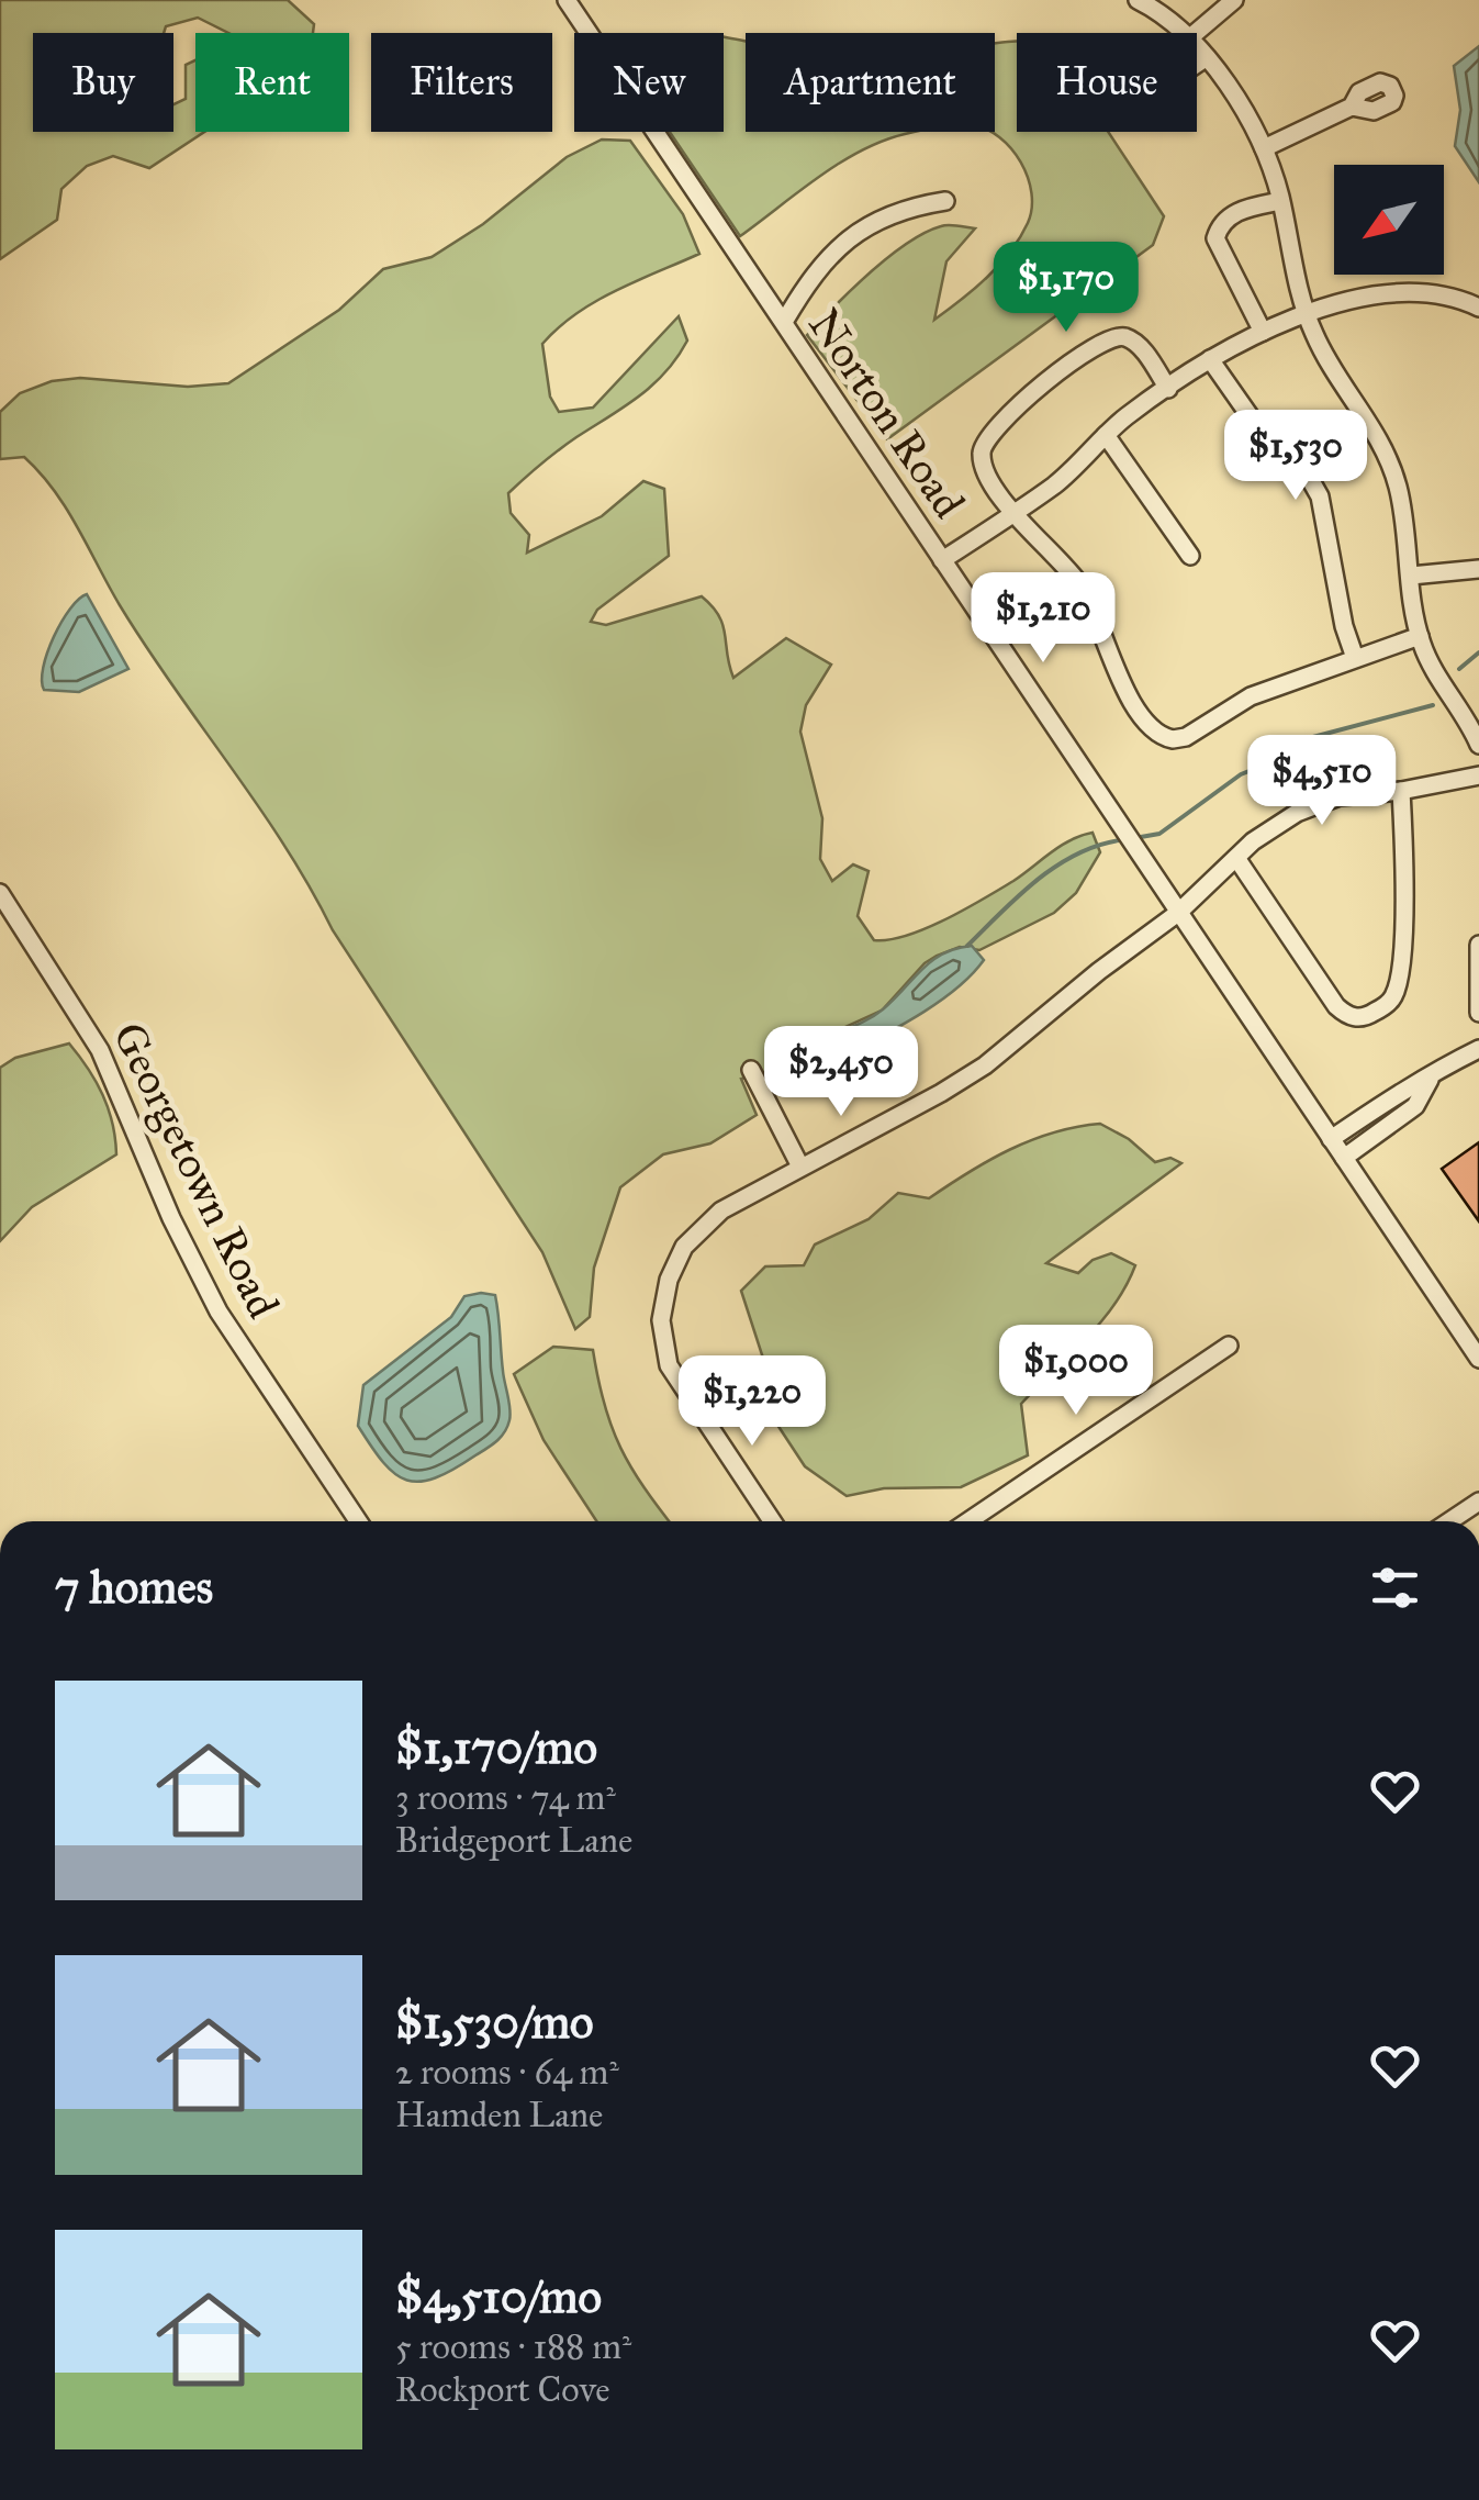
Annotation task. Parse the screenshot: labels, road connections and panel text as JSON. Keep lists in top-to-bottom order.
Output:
{
  "streets": {
    "street": ["Norton Road", "Georgetown Road"]
  },
  "north": "bottom left",
  "page": {
    "chip": [
      "Buy",
      "Rent",
      "Filters",
      "New",
      "Apartment",
      "House"
    ],
    "price": [
      "$1,170",
      "$1,530",
      "$1,210",
      "$4,510",
      "$2,450",
      "$1,000",
      "$1,220"
    ],
    "heading": "7 homes",
    "list": [
      {
        "name": "$1,170/mo",
        "note": "3 rooms · 74 m² · Bridgeport Lane"
      },
      {
        "name": "$1,530/mo",
        "note": "2 rooms · 64 m² · Hamden Lane"
      },
      {
        "name": "$4,510/mo",
        "note": "5 rooms · 188 m² · Rockport Cove"
      }
    ]
  }
}
